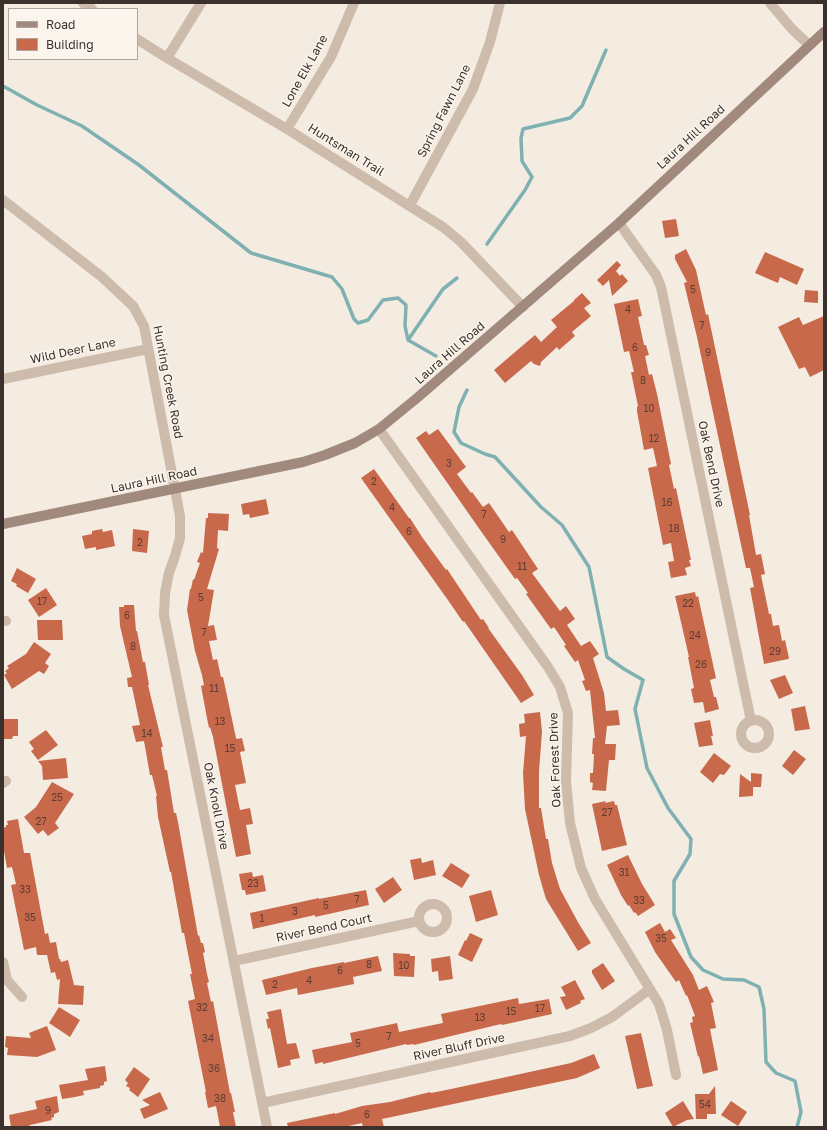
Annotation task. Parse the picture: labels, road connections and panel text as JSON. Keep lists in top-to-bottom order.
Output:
{
  "streets": {
    "main road": ["Laura Hill Road"],
    "street": [
      "Lone Elk Lane",
      "Spring Fawn Lane",
      "Huntsman Trail",
      "Wild Deer Lane",
      "Hunting Creek Road",
      "Oak Bend Drive",
      "Oak Forest Drive",
      "Oak Knoll Drive",
      "River Bend Court",
      "River Bluff Drive"
    ]
  },
  "crossings": [
    ["Lone Elk Lane", "Huntsman Trail"],
    ["Spring Fawn Lane", "Huntsman Trail"],
    ["Laura Hill Road", "Huntsman Trail"],
    ["Laura Hill Road", "Hunting Creek Road"],
    ["Laura Hill Road", "Oak Bend Drive"],
    ["Laura Hill Road", "Oak Forest Drive"],
    ["Laura Hill Road", "Oak Knoll Drive"],
    ["Wild Deer Lane", "Hunting Creek Road"],
    ["Hunting Creek Road", "Oak Knoll Drive"],
    ["Oak Forest Drive", "River Bluff Drive"],
    ["Oak Knoll Drive", "River Bend Court"],
    ["Oak Knoll Drive", "River Bluff Drive"]
  ],
  "house_numbers": [
    "5",
    "4",
    "7",
    "6",
    "9",
    "8",
    "10",
    "12",
    "3",
    "2",
    "16",
    "4",
    "7",
    "18",
    "6",
    "9",
    "2",
    "11",
    "5",
    "17",
    "22",
    "6",
    "7",
    "24",
    "8",
    "29",
    "26",
    "11",
    "13",
    "14",
    "15",
    "25",
    "27",
    "27",
    "31",
    "23",
    "33",
    "7",
    "33",
    "5",
    "3",
    "35",
    "1",
    "35",
    "8",
    "10",
    "6",
    "4",
    "2",
    "32",
    "17",
    "15",
    "13",
    "7",
    "34",
    "5",
    "36",
    "38",
    "54",
    "9",
    "6"
  ],
  "legend": ["Road", "Building"]
}
